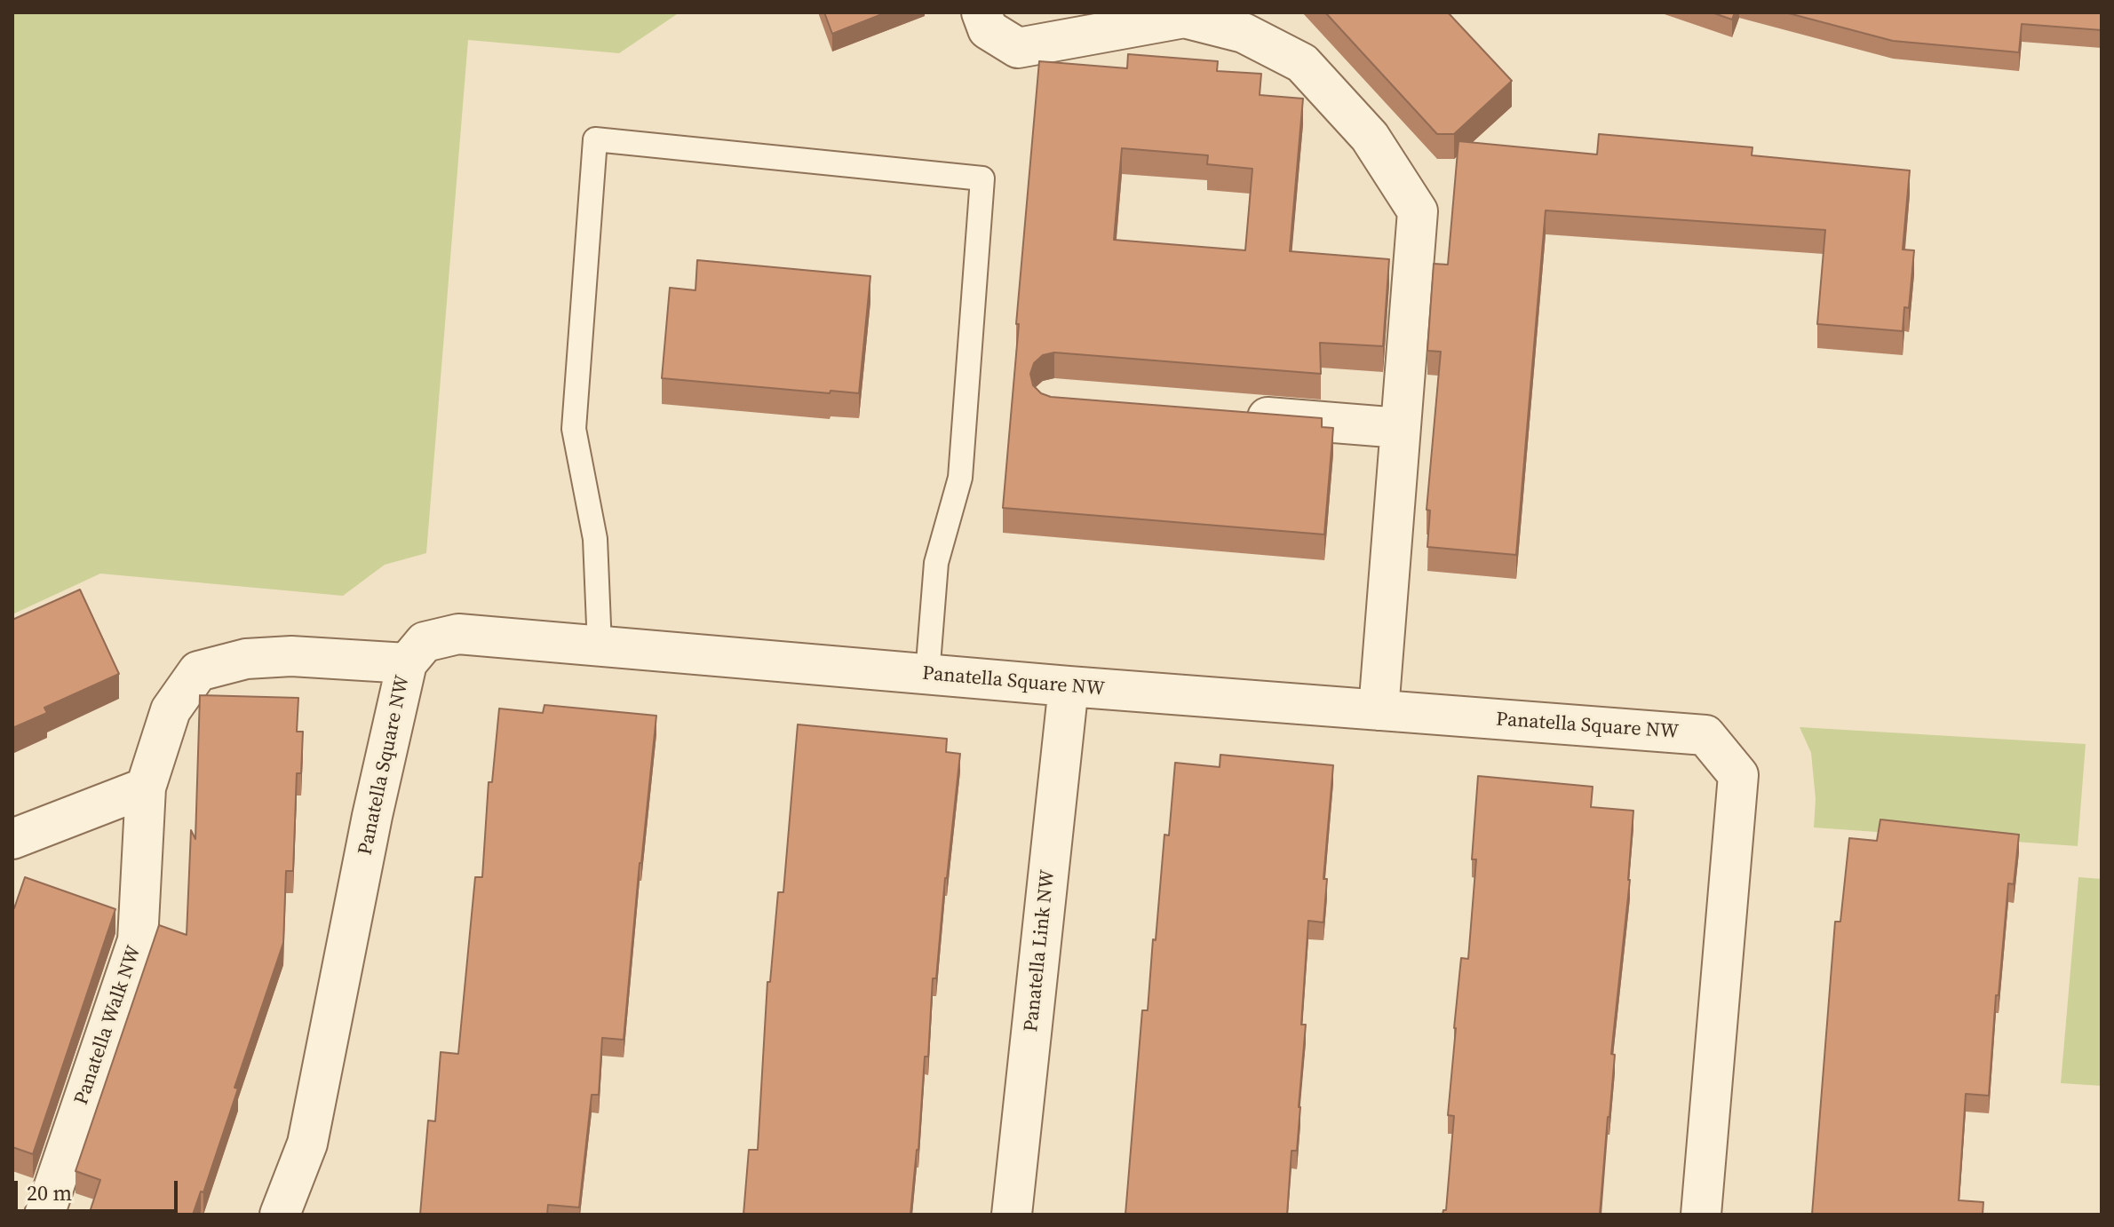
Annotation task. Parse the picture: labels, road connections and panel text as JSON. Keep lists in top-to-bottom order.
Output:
{
  "streets": {
    "street": ["Panatella Square NW", "Panatella Link NW", "Panatella Walk NW"]
  },
  "crossings": [
    ["Panatella Square NW", "Panatella Link NW"],
    ["Panatella Square NW", "Panatella Walk NW"]
  ],
  "scale_bar": "20 m"
}
